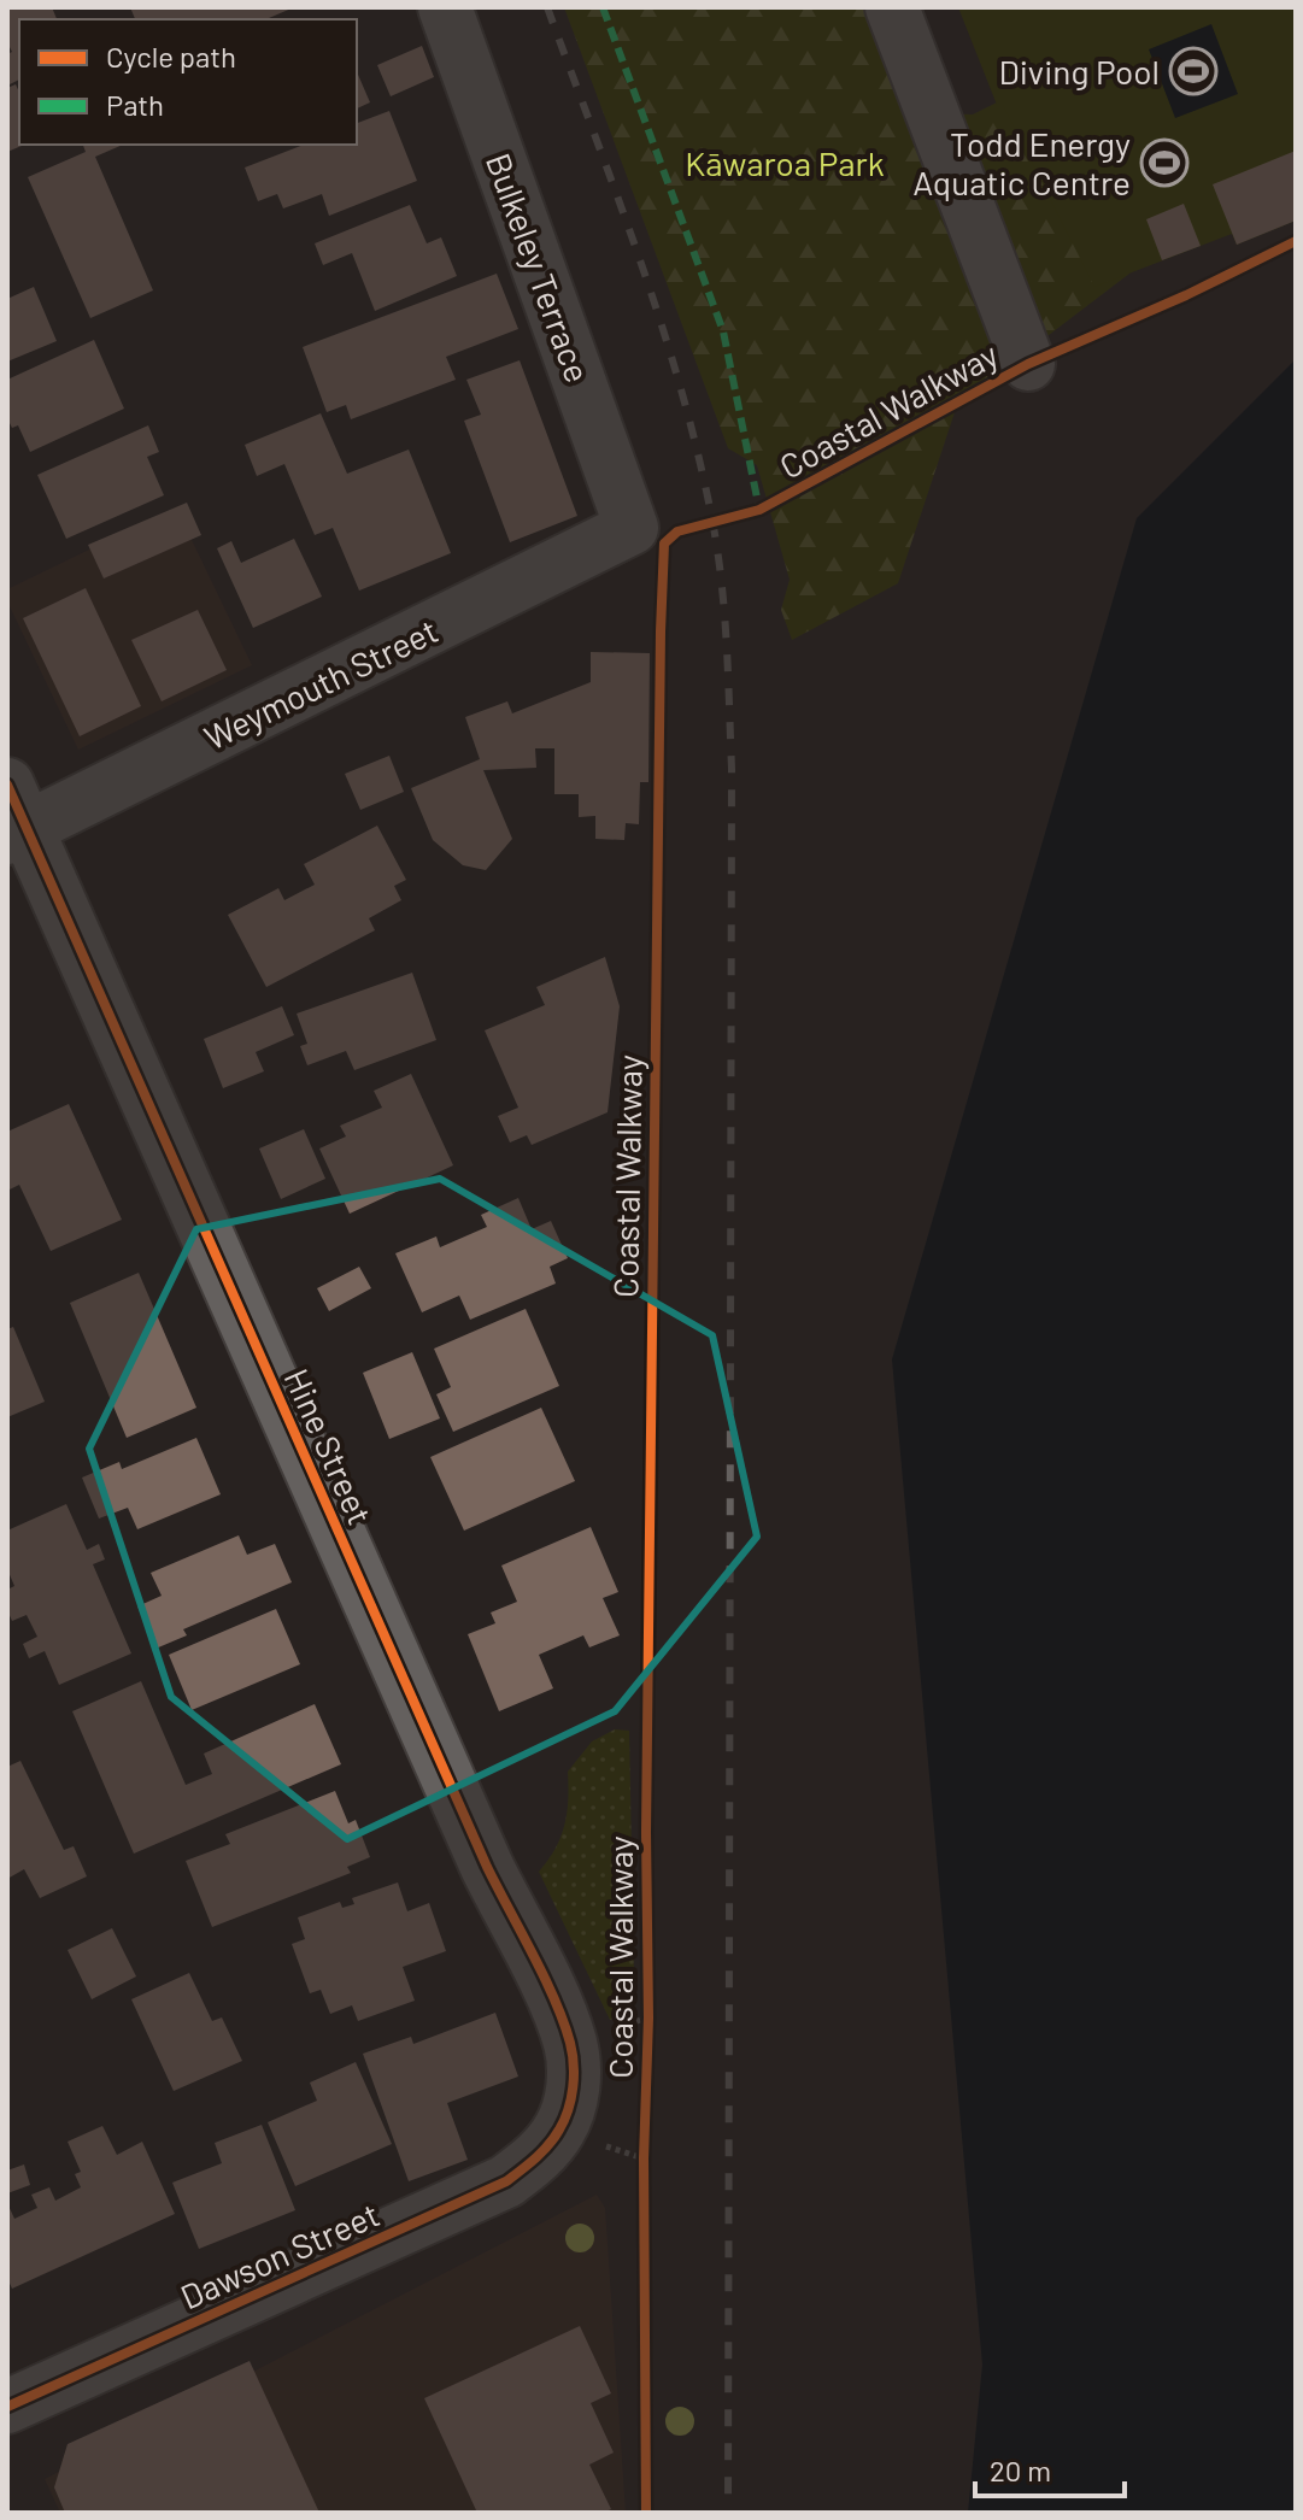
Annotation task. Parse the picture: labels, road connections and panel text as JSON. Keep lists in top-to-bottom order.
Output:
{
  "streets": {
    "street": [
      "Bulkeley Terrace",
      "Weymouth Street",
      "Hine Street",
      "Dawson Street"
    ],
    "cycle path": ["Coastal Walkway"]
  },
  "crossings": [
    ["Bulkeley Terrace", "Weymouth Street"],
    ["Weymouth Street", "Hine Street"],
    ["Hine Street", "Dawson Street"]
  ],
  "parks": ["Kāwaroa Park"],
  "places": {
    "sports": ["Diving Pool", "Todd Energy Aquatic Centre"]
  },
  "legend": ["Cycle path", "Path"],
  "scale_bar": "20 m"
}
